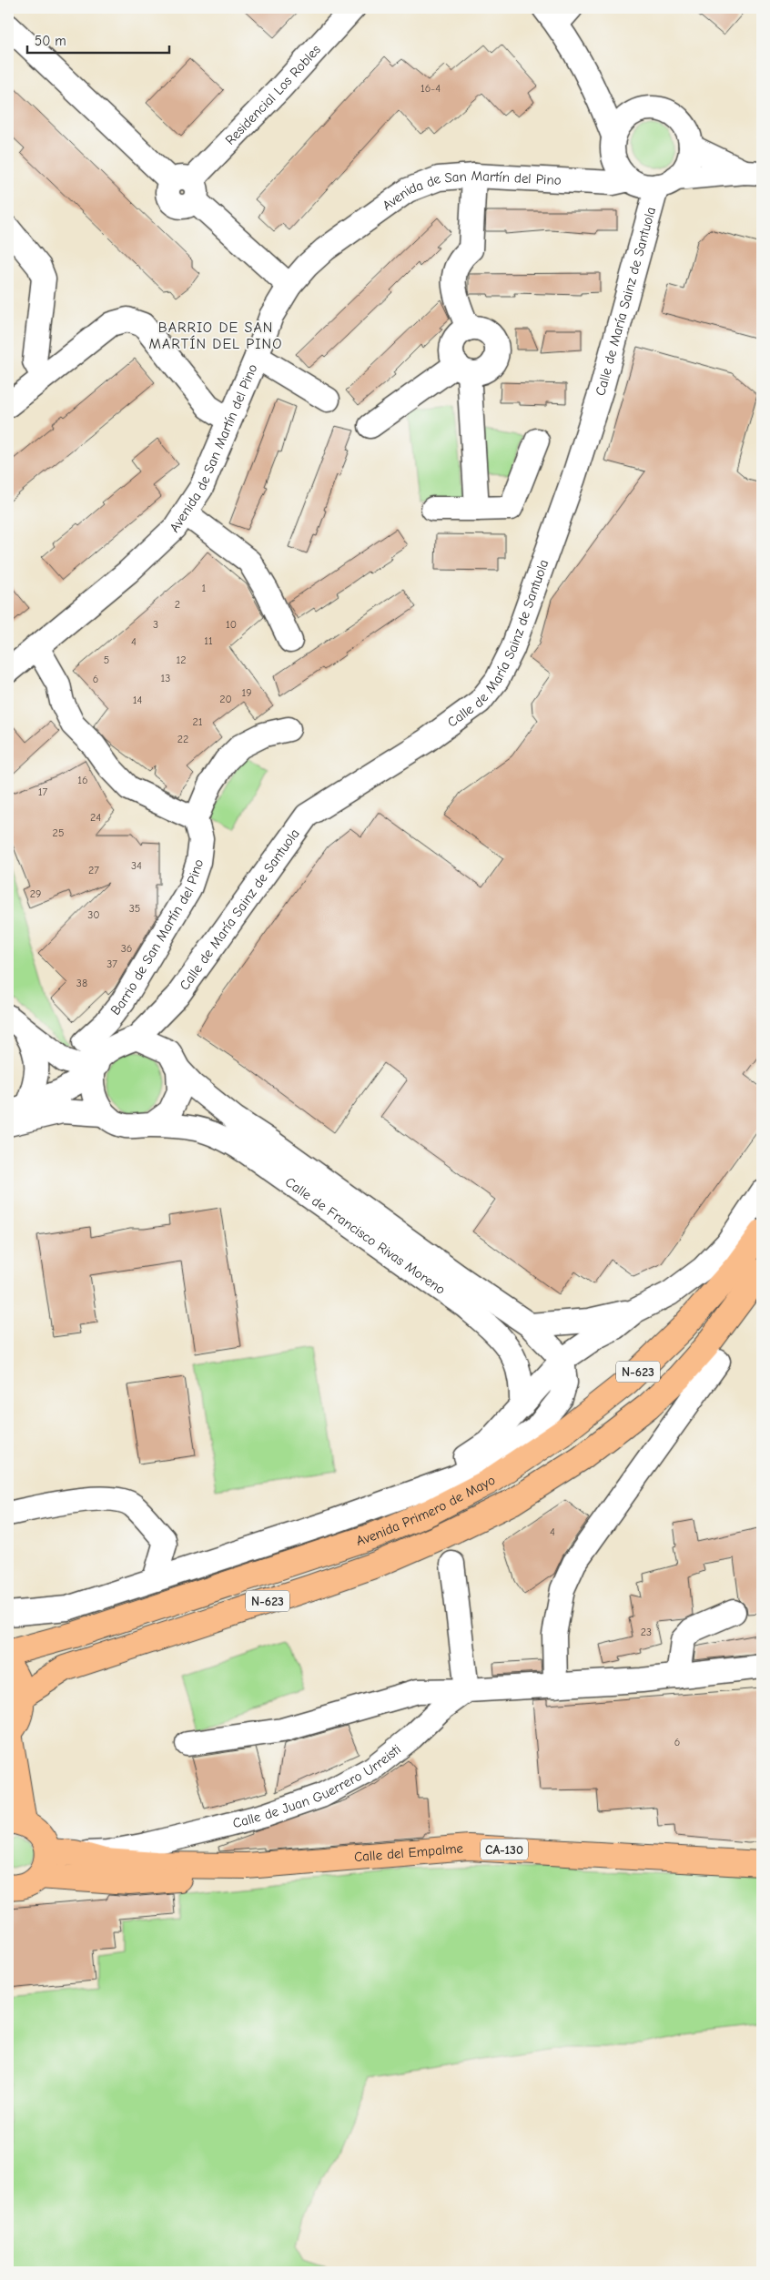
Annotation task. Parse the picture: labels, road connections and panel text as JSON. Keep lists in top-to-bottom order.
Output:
{
  "streets": {
    "main road": [
      "N-623",
      "Avenida Primero de Mayo",
      "CA-130",
      "Calle del Empalme"
    ],
    "street": [
      "Residencial Los Robles",
      "Avenida de San Martín del Pino",
      "Calle de María Sainz de Santuola",
      "Barrio de San Martín del Pino",
      "Calle de Francisco Rivas Moreno",
      "Calle de Juan Guerrero Urreisti"
    ]
  },
  "crossings": [
    ["Avenida de San Martín del Pino", "Calle de María Sainz de Santuola"],
    ["Calle de María Sainz de Santuola", "Calle de Francisco Rivas Moreno"],
    ["Calle de Francisco Rivas Moreno", "Avenida Primero de Mayo"],
    ["Calle de Juan Guerrero Urreisti", "Calle del Empalme"]
  ],
  "districts": ["BARRIO DE SAN MARTÍN DEL PINO"],
  "house_numbers": [
    "16-4",
    "1",
    "2",
    "3",
    "10",
    "11",
    "4",
    "5",
    "12",
    "13",
    "6",
    "19",
    "20",
    "14",
    "21",
    "22",
    "16",
    "17",
    "24",
    "25",
    "34",
    "27",
    "29",
    "35",
    "30",
    "36",
    "37",
    "38",
    "4",
    "23",
    "6"
  ],
  "scale_bar": "50 m"
}
